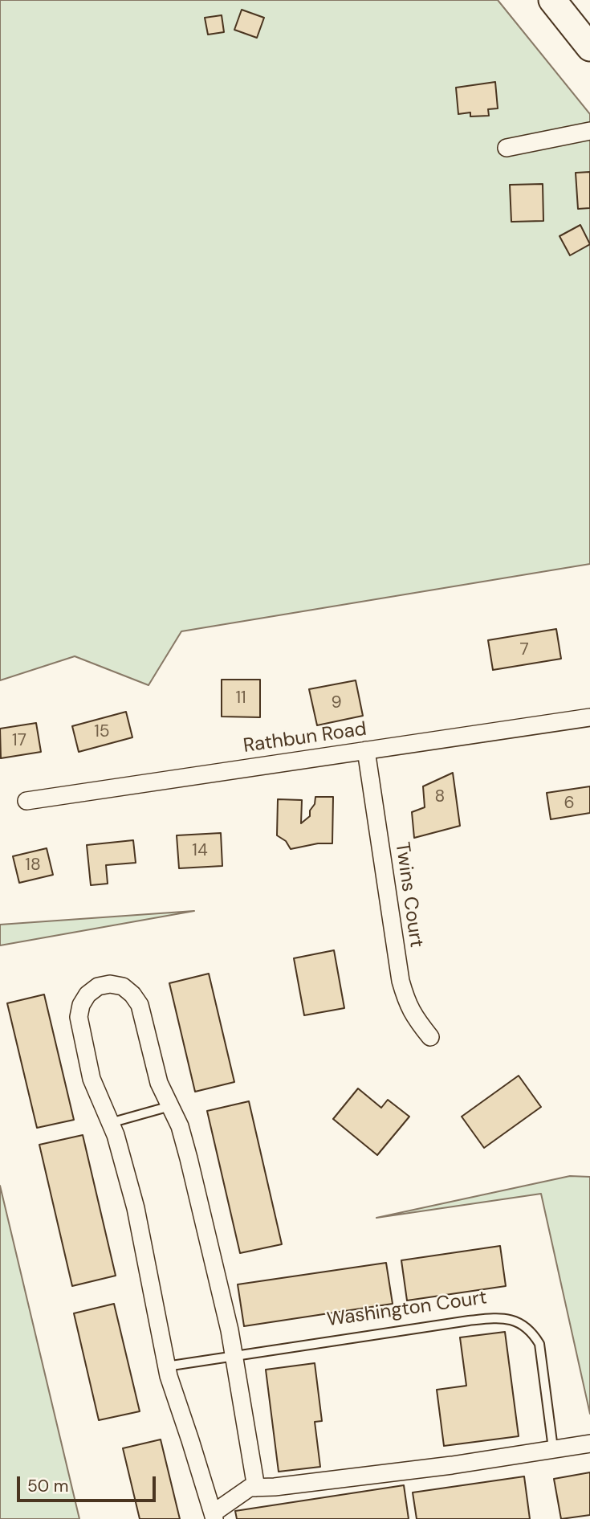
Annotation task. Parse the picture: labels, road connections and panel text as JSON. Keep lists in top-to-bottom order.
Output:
{
  "streets": {
    "street": ["Rathbun Road", "Twins Court"],
    "lane": ["Washington Court"]
  },
  "crossings": [
    ["Rathbun Road", "Twins Court"]
  ],
  "house_numbers": [
    "7",
    "11",
    "9",
    "15",
    "17",
    "8",
    "6",
    "14",
    "18"
  ],
  "scale_bar": "50 m"
}
